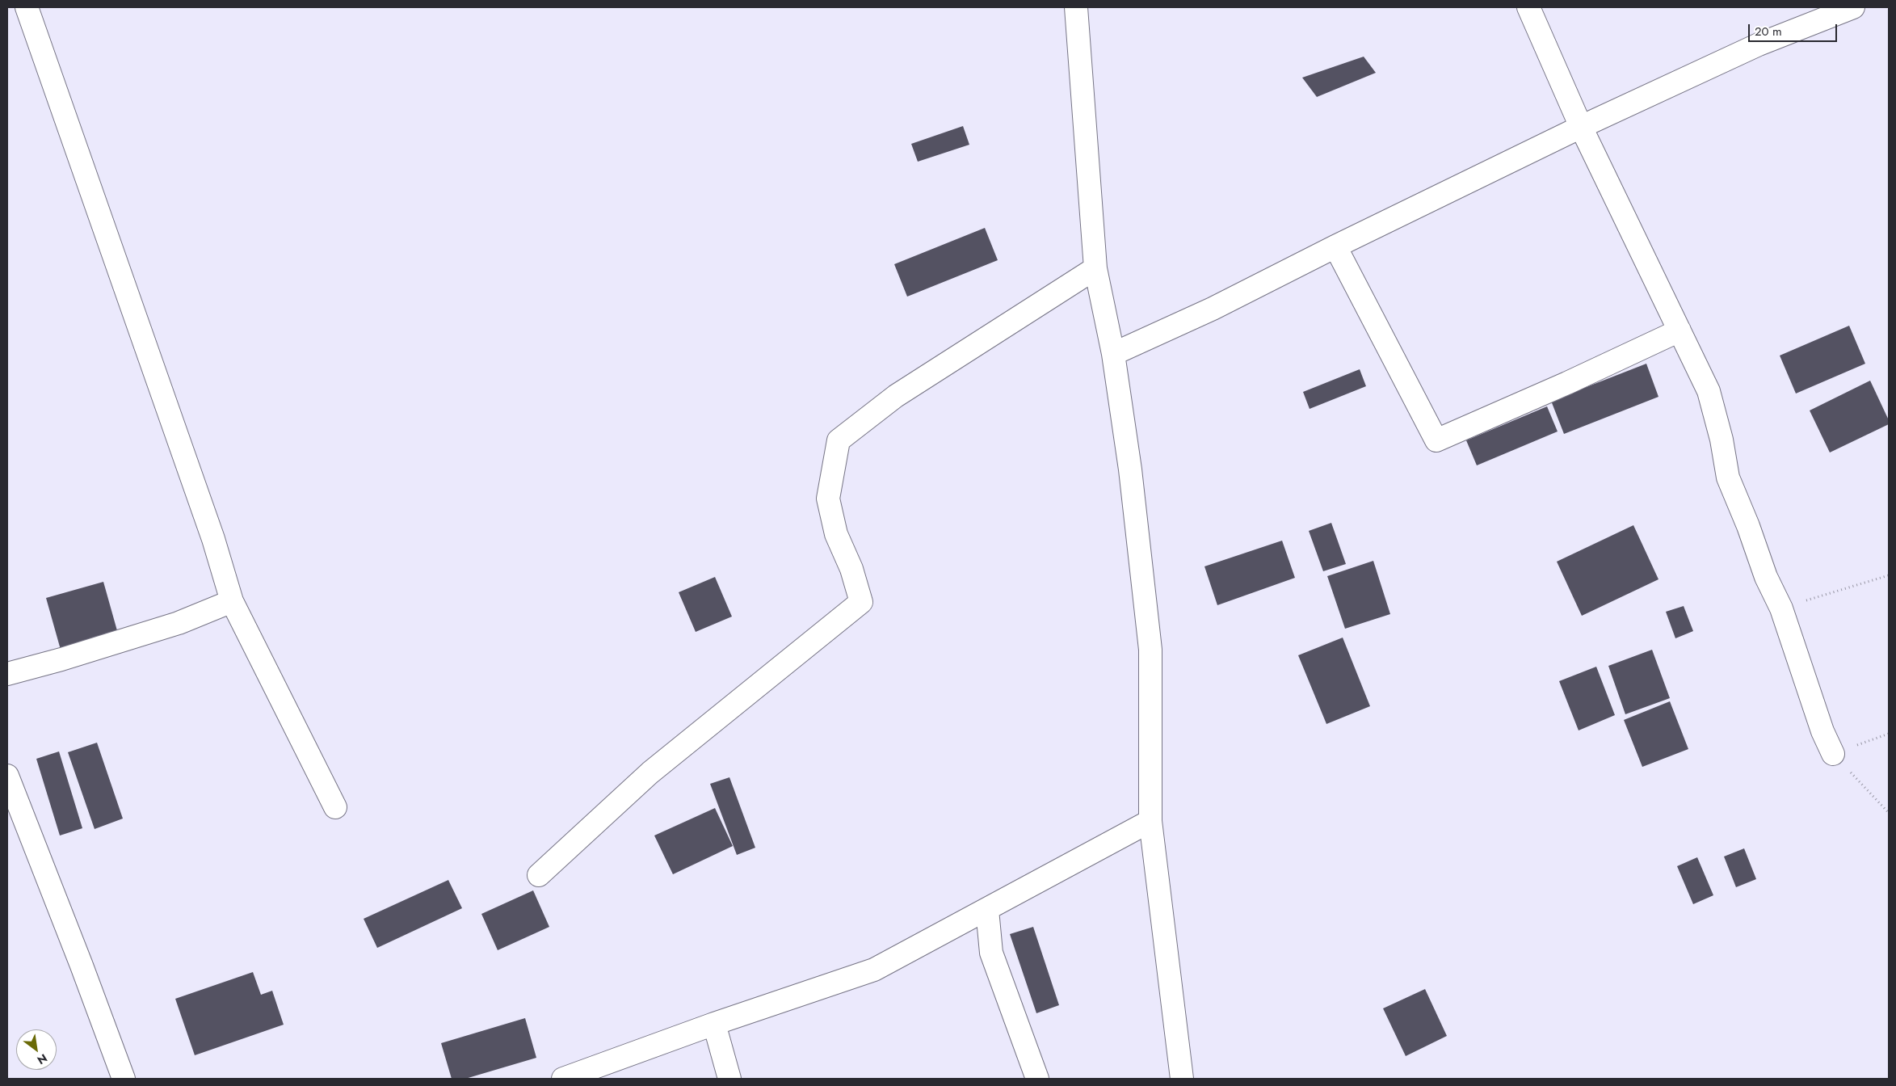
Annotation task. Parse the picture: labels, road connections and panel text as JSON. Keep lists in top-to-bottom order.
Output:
{
  "scale_bar": "20 m",
  "north": "bottom right"
}
